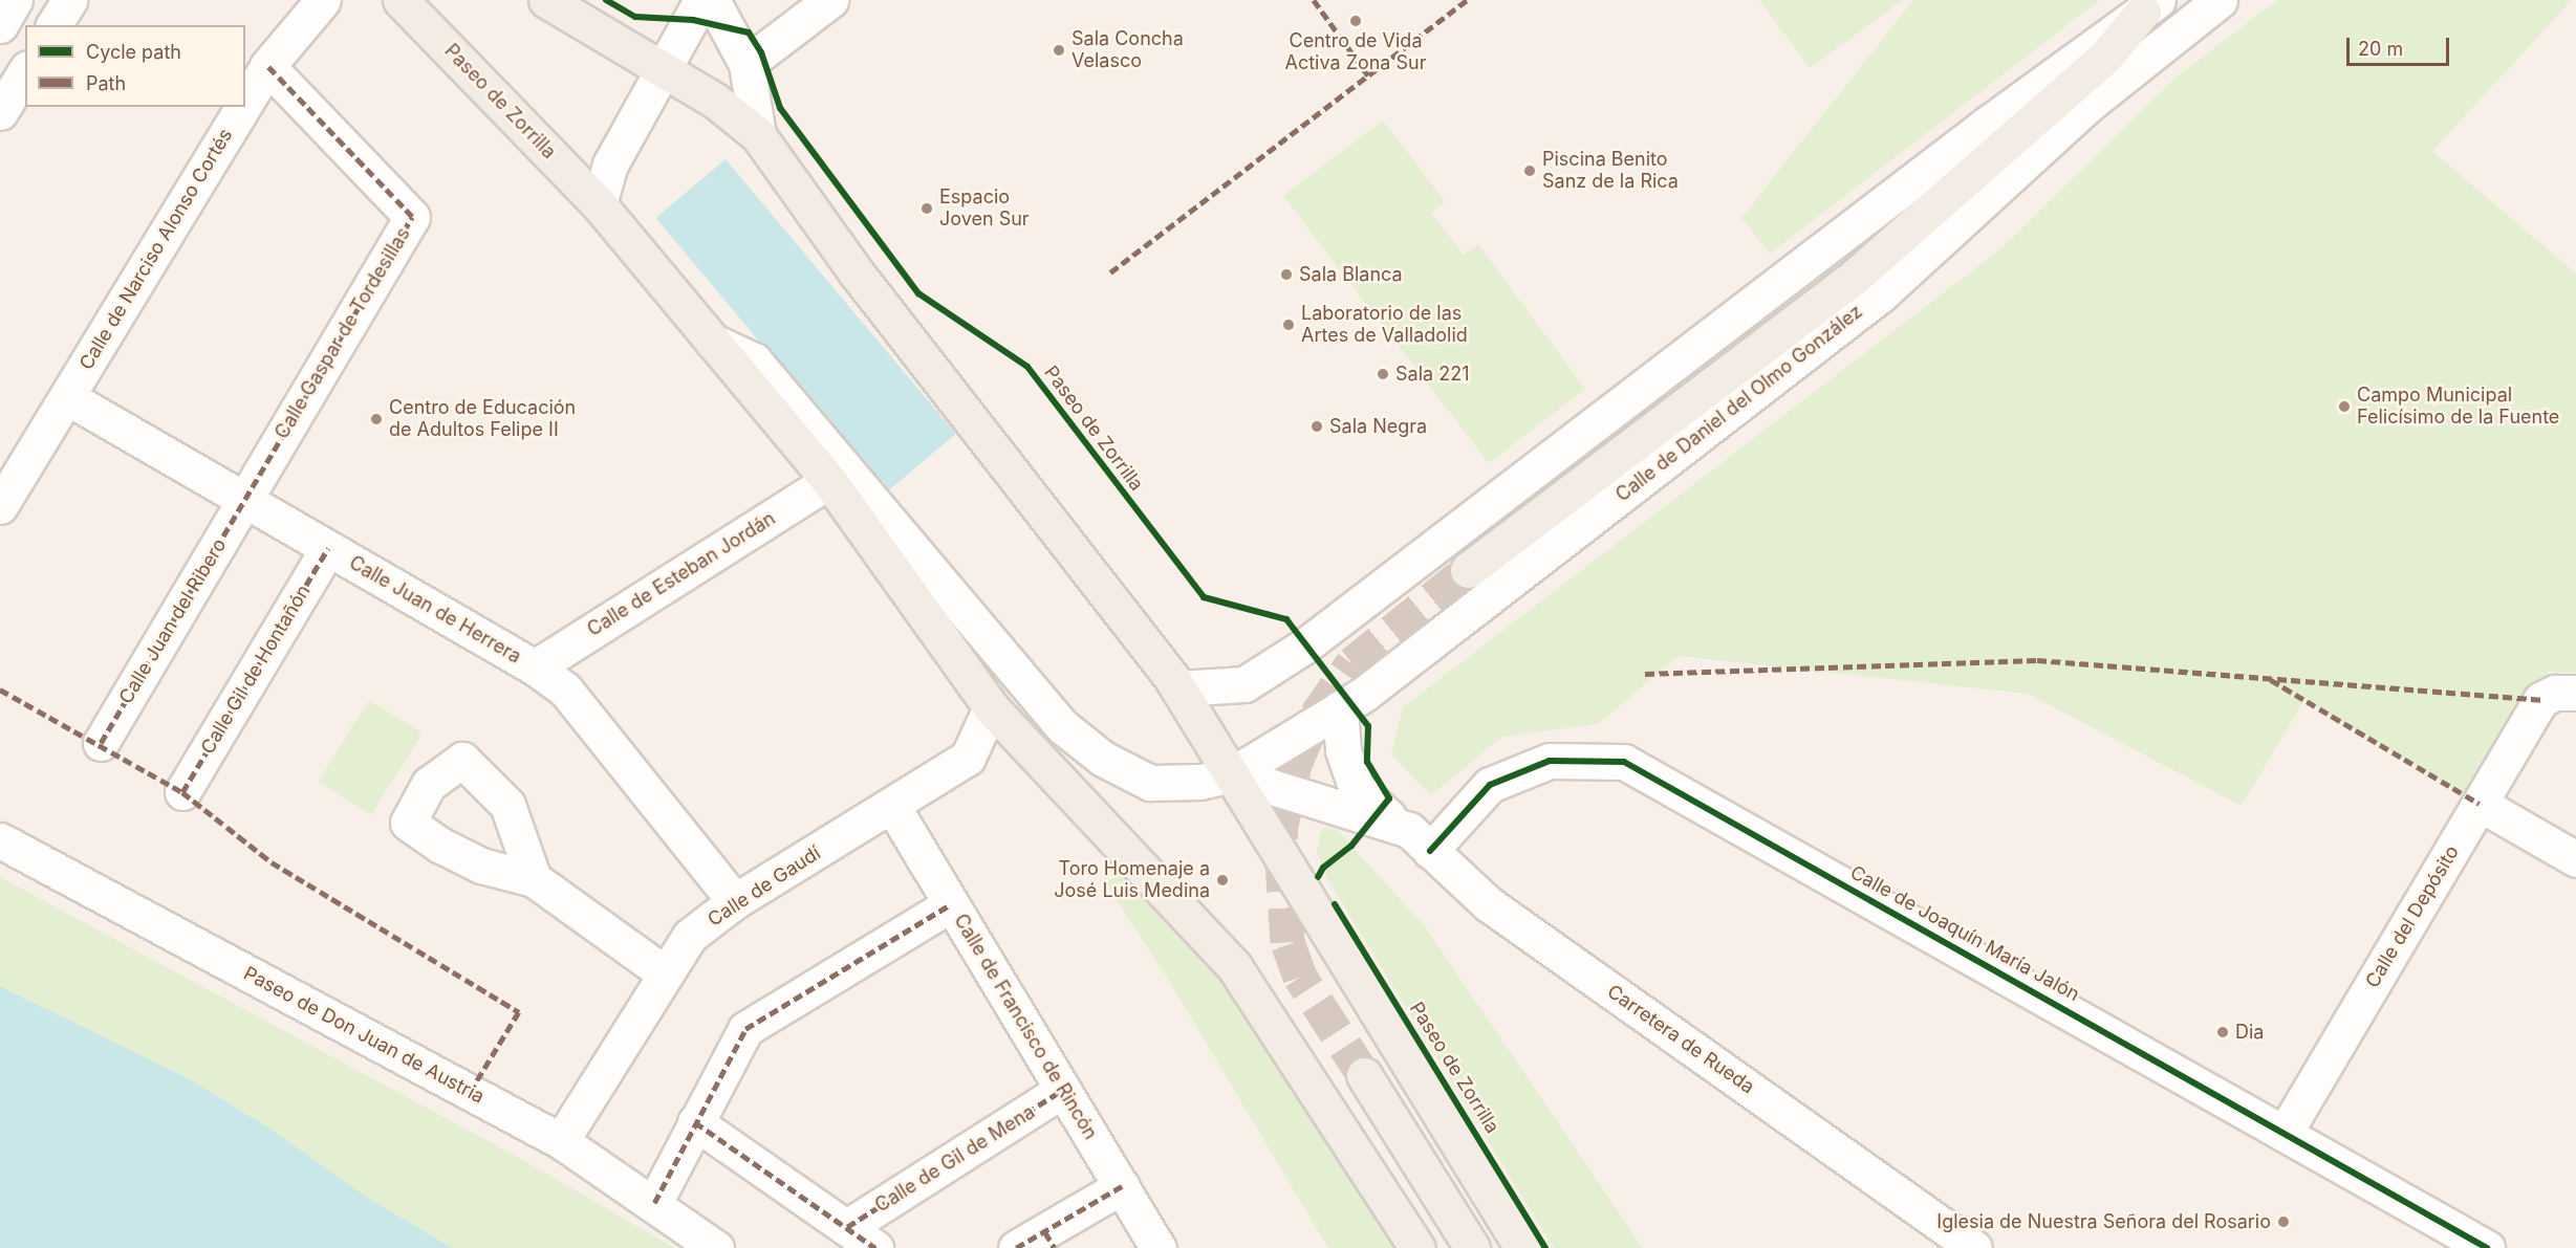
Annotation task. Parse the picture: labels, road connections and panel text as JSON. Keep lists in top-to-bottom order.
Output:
{
  "streets": {
    "main road": ["Paseo de Zorrilla"],
    "street": [
      "Calle de Narciso Alonso Cortés",
      "Calle Gaspar de Tordesillas",
      "Calle de Daniel del Olmo González",
      "Calle de Esteban Jordán",
      "Calle Juan de Herrera",
      "Calle Juan del Ribero",
      "Calle Gil de Hontañón",
      "Calle de Gaudí",
      "Calle del Depósito",
      "Calle de Joaquín María Jalón",
      "Calle de Francisco de Rincón",
      "Paseo de Don Juan de Austria",
      "Carretera de Rueda",
      "Calle de Gil de Mena"
    ]
  },
  "crossings": [
    ["Paseo de Zorrilla", "Calle de Daniel del Olmo González"],
    ["Paseo de Zorrilla", "Calle de Esteban Jordán"],
    ["Paseo de Zorrilla", "Calle de Gaudí"],
    ["Paseo de Zorrilla", "Carretera de Rueda"],
    ["Calle de Narciso Alonso Cortés", "Calle Gaspar de Tordesillas"],
    ["Calle de Narciso Alonso Cortés", "Calle Juan de Herrera"],
    ["Calle Gaspar de Tordesillas", "Calle Juan de Herrera"],
    ["Calle Gaspar de Tordesillas", "Calle Juan del Ribero"],
    ["Calle de Daniel del Olmo González", "Carretera de Rueda"],
    ["Calle de Esteban Jordán", "Calle Juan de Herrera"],
    ["Calle Juan de Herrera", "Calle Juan del Ribero"],
    ["Calle Juan de Herrera", "Calle Gil de Hontañón"],
    ["Calle Juan de Herrera", "Calle de Gaudí"],
    ["Calle de Gaudí", "Calle de Francisco de Rincón"],
    ["Calle de Gaudí", "Paseo de Don Juan de Austria"],
    ["Calle del Depósito", "Calle de Joaquín María Jalón"],
    ["Calle de Joaquín María Jalón", "Carretera de Rueda"],
    ["Calle de Francisco de Rincón", "Calle de Gil de Mena"]
  ],
  "places": [
    "Centro de Vida Activa Zona Sur",
    "Sala Concha Velasco",
    "Piscina Benito Sanz de la Rica",
    "Espacio Joven Sur",
    "Sala Blanca",
    "Laboratorio de las Artes de Valladolid",
    "Sala 221",
    "Campo Municipal Felicísimo de la Fuente",
    "Centro de Educación de Adultos Felipe II",
    "Sala Negra",
    "Toro Homenaje a José Luis Medina",
    "Dia",
    "Iglesia de Nuestra Señora del Rosario"
  ],
  "legend": ["Cycle path", "Path"],
  "scale_bar": "20 m"
}
